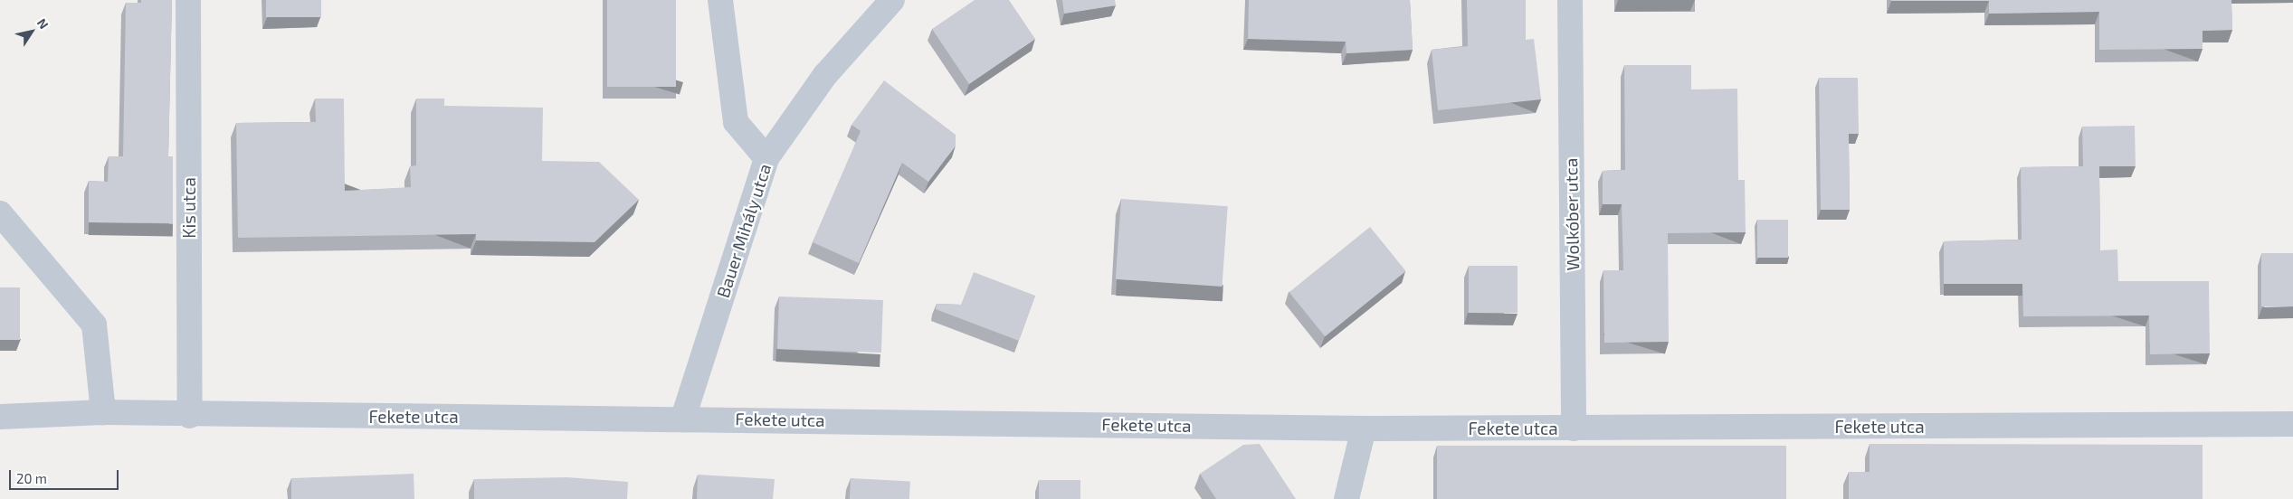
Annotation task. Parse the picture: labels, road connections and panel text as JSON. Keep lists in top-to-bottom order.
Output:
{
  "streets": {
    "street": [
      "Kis utca",
      "Wolkóber utca",
      "Bauer Mihály utca",
      "Fekete utca"
    ]
  },
  "crossings": [
    ["Kis utca", "Fekete utca"],
    ["Wolkóber utca", "Fekete utca"],
    ["Bauer Mihály utca", "Fekete utca"]
  ],
  "scale_bar": "20 m",
  "north": "top right"
}
